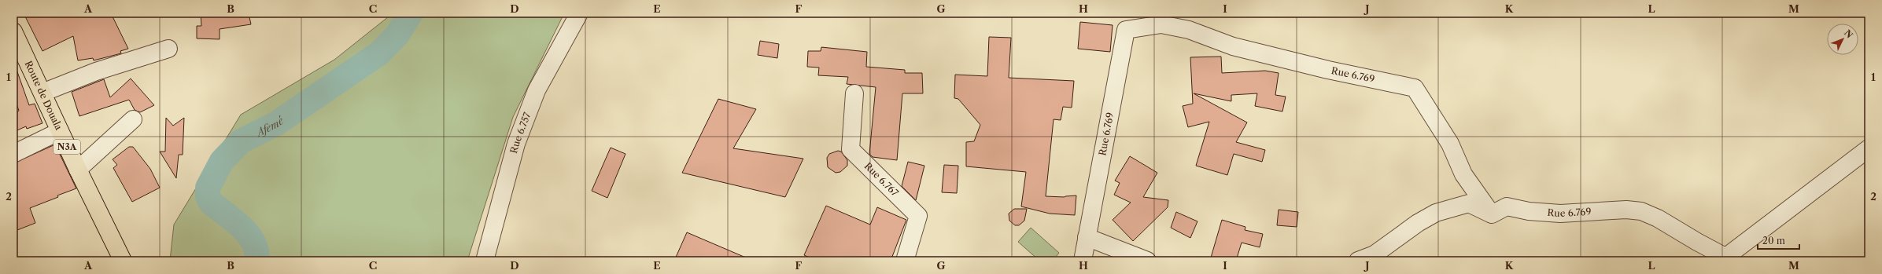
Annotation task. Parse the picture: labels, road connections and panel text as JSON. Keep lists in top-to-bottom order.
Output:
{
  "streets": {
    "highway": ["Route de Douala", "N3A"],
    "street": ["Rue 6.769", "Rue 6.757", "Rue 6.767"]
  },
  "water": ["Afemé"],
  "scale_bar": "20 m",
  "north": "top right",
  "grid": {
    "columns": [
      "A",
      "B",
      "C",
      "D",
      "E",
      "F",
      "G",
      "H",
      "I",
      "J",
      "K",
      "L",
      "M"
    ],
    "rows": ["1", "2"]
  }
}
